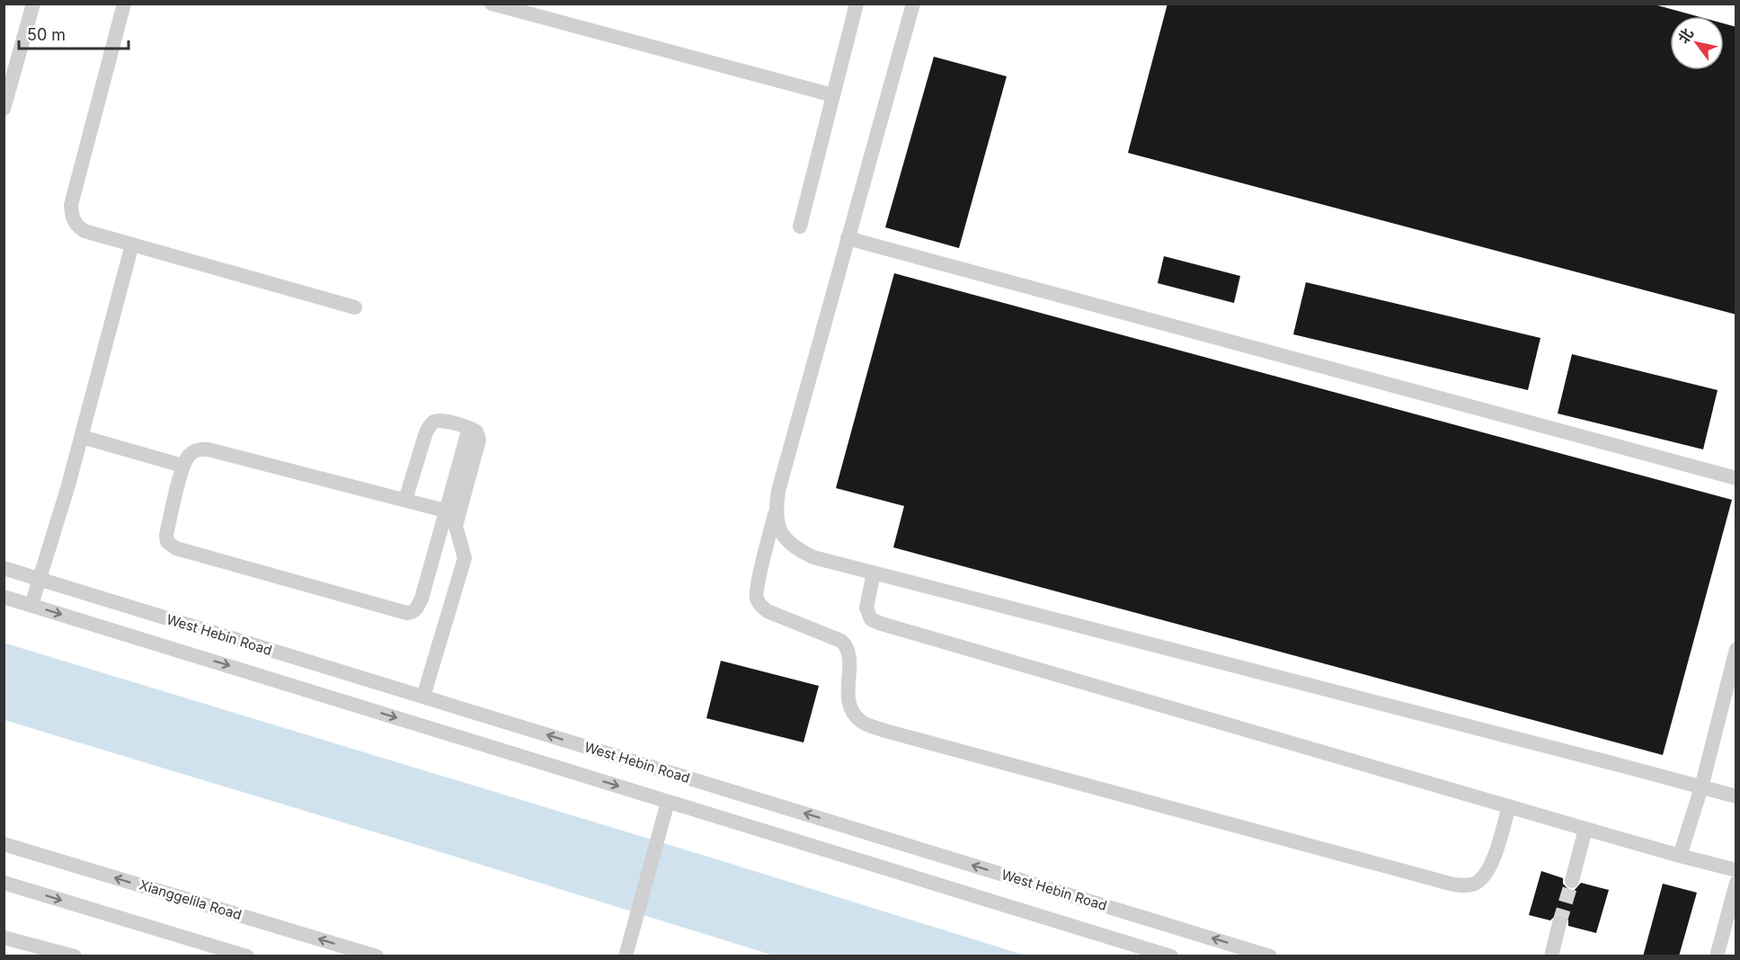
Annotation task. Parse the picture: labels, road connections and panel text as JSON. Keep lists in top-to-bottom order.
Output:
{
  "streets": {
    "street": ["West Hebin Road", "Xianggelila Road"]
  },
  "scale_bar": "50 m",
  "north": "top left"
}
